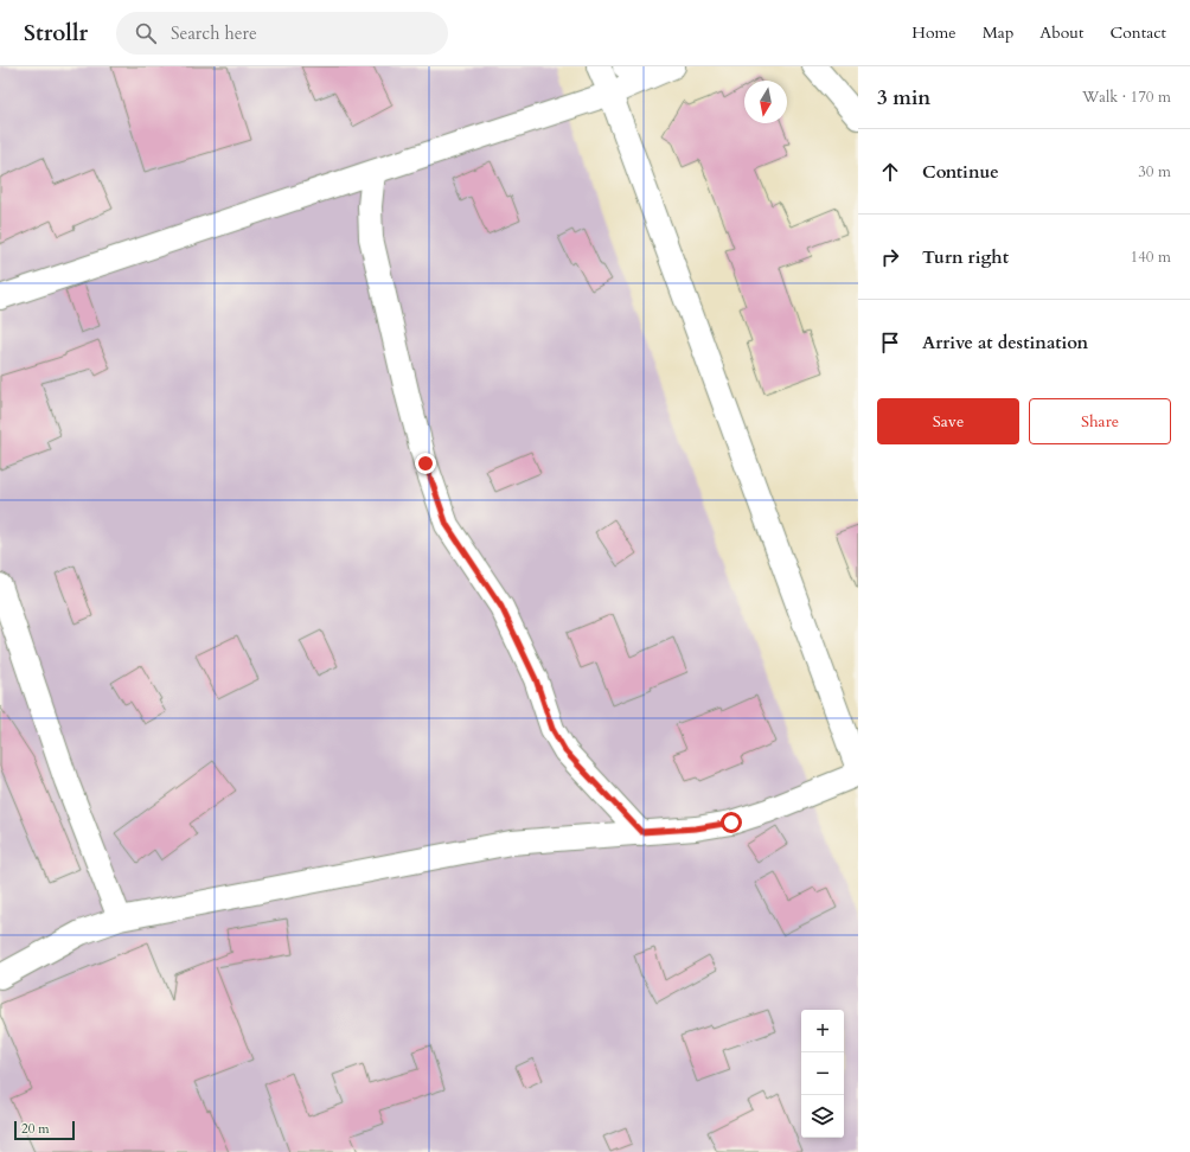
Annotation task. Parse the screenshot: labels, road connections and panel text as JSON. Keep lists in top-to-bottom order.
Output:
{
  "scale_bar": "20 m",
  "north": "bottom",
  "page": {
    "header": "Strollr",
    "search": "Search here",
    "nav": [
      "Home",
      "Map",
      "About",
      "Contact"
    ],
    "heading": ["3 min", "Walk · 170 m"],
    "list": [
      ["Continue", "30 m"],
      ["Turn right", "140 m"],
      "Arrive at destination"
    ],
    "buttons": ["Save", "Share"],
    "map_buttons": ["+", "−"],
    "scale": "20 m"
  }
}
